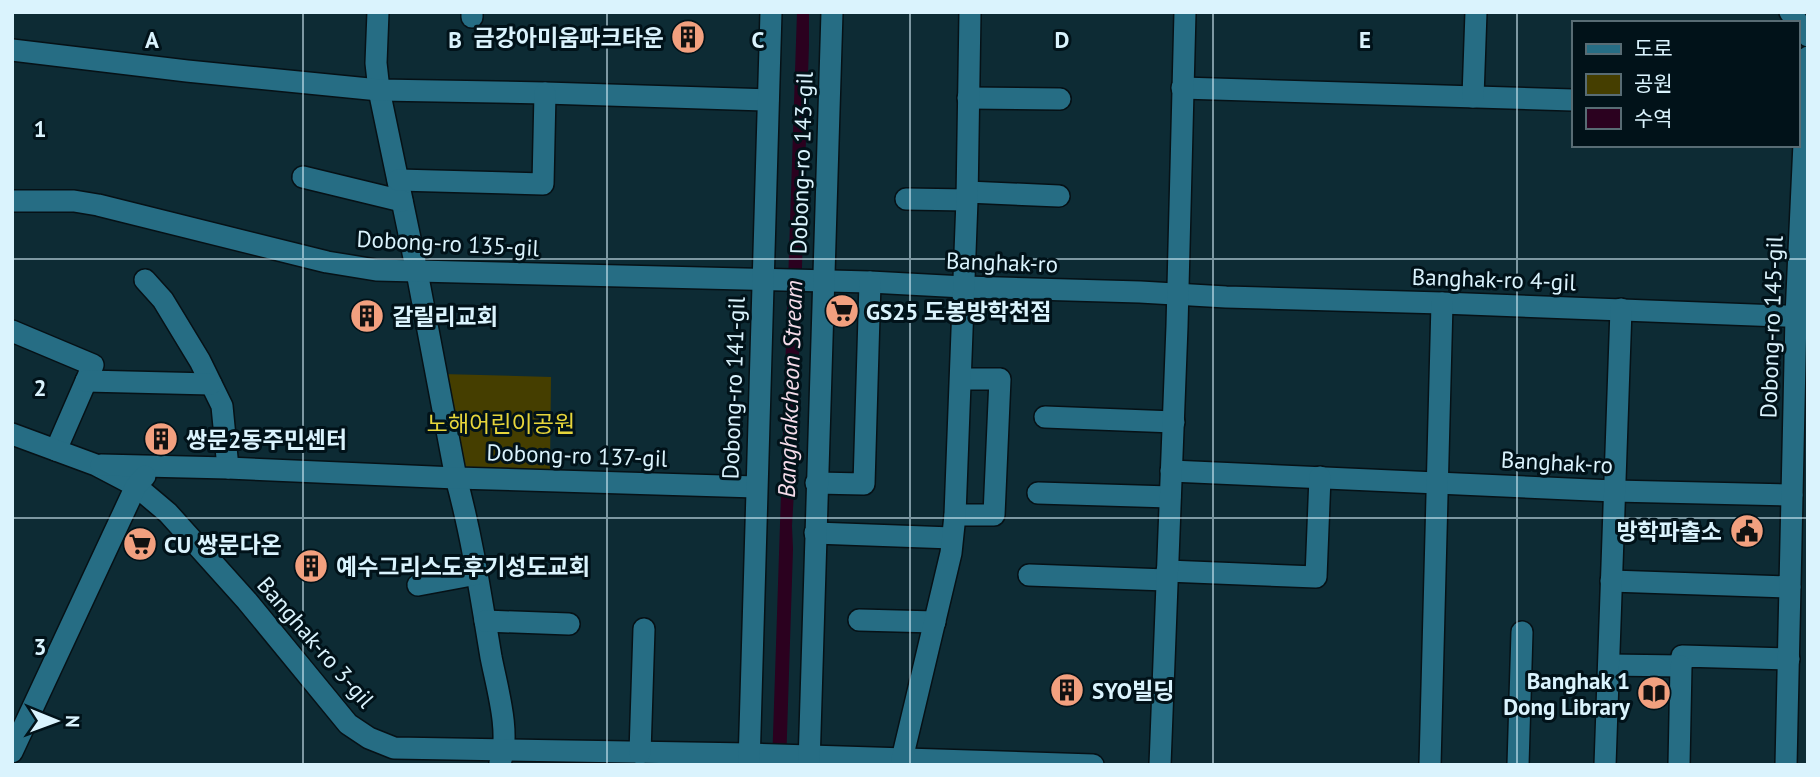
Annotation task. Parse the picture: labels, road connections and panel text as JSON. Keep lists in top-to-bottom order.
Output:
{
  "streets": {
    "street": [
      "Dobong-ro 143-gil",
      "Dobong-ro 135-gil",
      "Banghak-ro",
      "Banghak-ro 4-gil",
      "Dobong-ro 145-gil",
      "Dobong-ro 141-gil",
      "Dobong-ro 137-gil",
      "Banghak-ro 3-gil"
    ]
  },
  "crossings": [
    ["Dobong-ro 143-gil", "Dobong-ro 135-gil"],
    ["Dobong-ro 143-gil", "Banghak-ro"],
    ["Dobong-ro 143-gil", "Banghak-ro 3-gil"],
    ["Dobong-ro 135-gil", "Banghak-ro"],
    ["Dobong-ro 135-gil", "Dobong-ro 141-gil"],
    ["Banghak-ro", "Banghak-ro 4-gil"],
    ["Banghak-ro", "Dobong-ro 145-gil"],
    ["Banghak-ro 4-gil", "Dobong-ro 145-gil"],
    ["Dobong-ro 141-gil", "Dobong-ro 137-gil"],
    ["Dobong-ro 141-gil", "Banghak-ro 3-gil"],
    ["Dobong-ro 137-gil", "Banghak-ro 3-gil"]
  ],
  "water": ["Banghakcheon Stream"],
  "parks": ["노해어린이공원"],
  "places": {
    "building": [
      "금강아미움파크타운",
      "갈릴리교회",
      "쌍문2동주민센터",
      "예수그리스도후기성도교회",
      "SYO빌딩"
    ],
    "supermarket": ["GS25 도봉방학천점", "CU 쌍문다온"],
    "public building": ["방학파출소"],
    "library": ["Banghak 1 Dong Library"]
  },
  "legend": ["도로", "공원", "수역"],
  "north": "right",
  "grid": {
    "columns": [
      "A",
      "B",
      "C",
      "D",
      "E"
    ],
    "rows": ["1", "2", "3"]
  }
}
